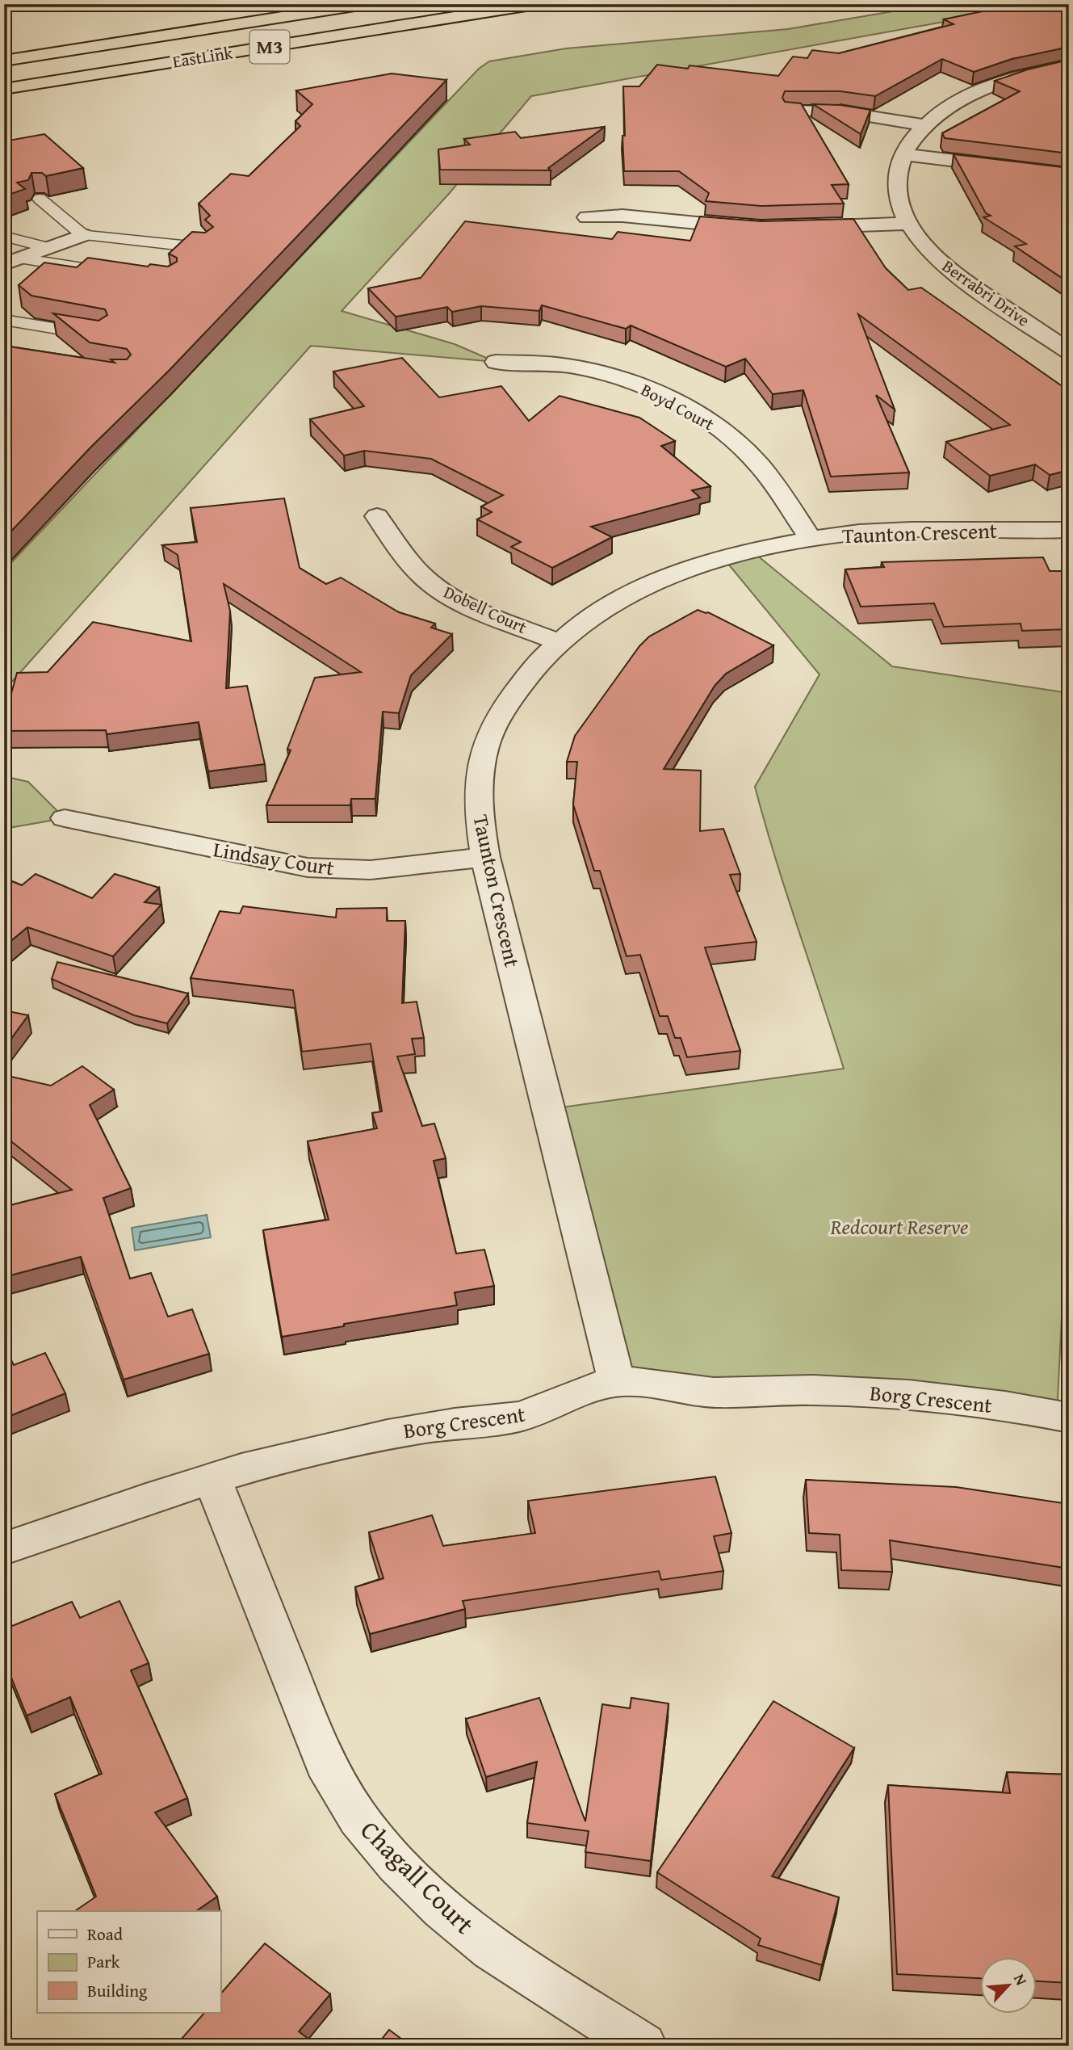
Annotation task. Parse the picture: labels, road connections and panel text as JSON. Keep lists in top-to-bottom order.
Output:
{
  "streets": {
    "highway": ["M3", "EastLink"],
    "street": [
      "Berrabri Drive",
      "Boyd Court",
      "Taunton Crescent",
      "Dobell Court",
      "Lindsay Court",
      "Borg Crescent",
      "Chagall Court"
    ]
  },
  "crossings": [
    ["Boyd Court", "Taunton Crescent"],
    ["Taunton Crescent", "Dobell Court"],
    ["Taunton Crescent", "Lindsay Court"],
    ["Taunton Crescent", "Borg Crescent"],
    ["Borg Crescent", "Chagall Court"]
  ],
  "parks": ["Redcourt Reserve"],
  "legend": ["Road", "Park", "Building"],
  "north": "top right"
}
